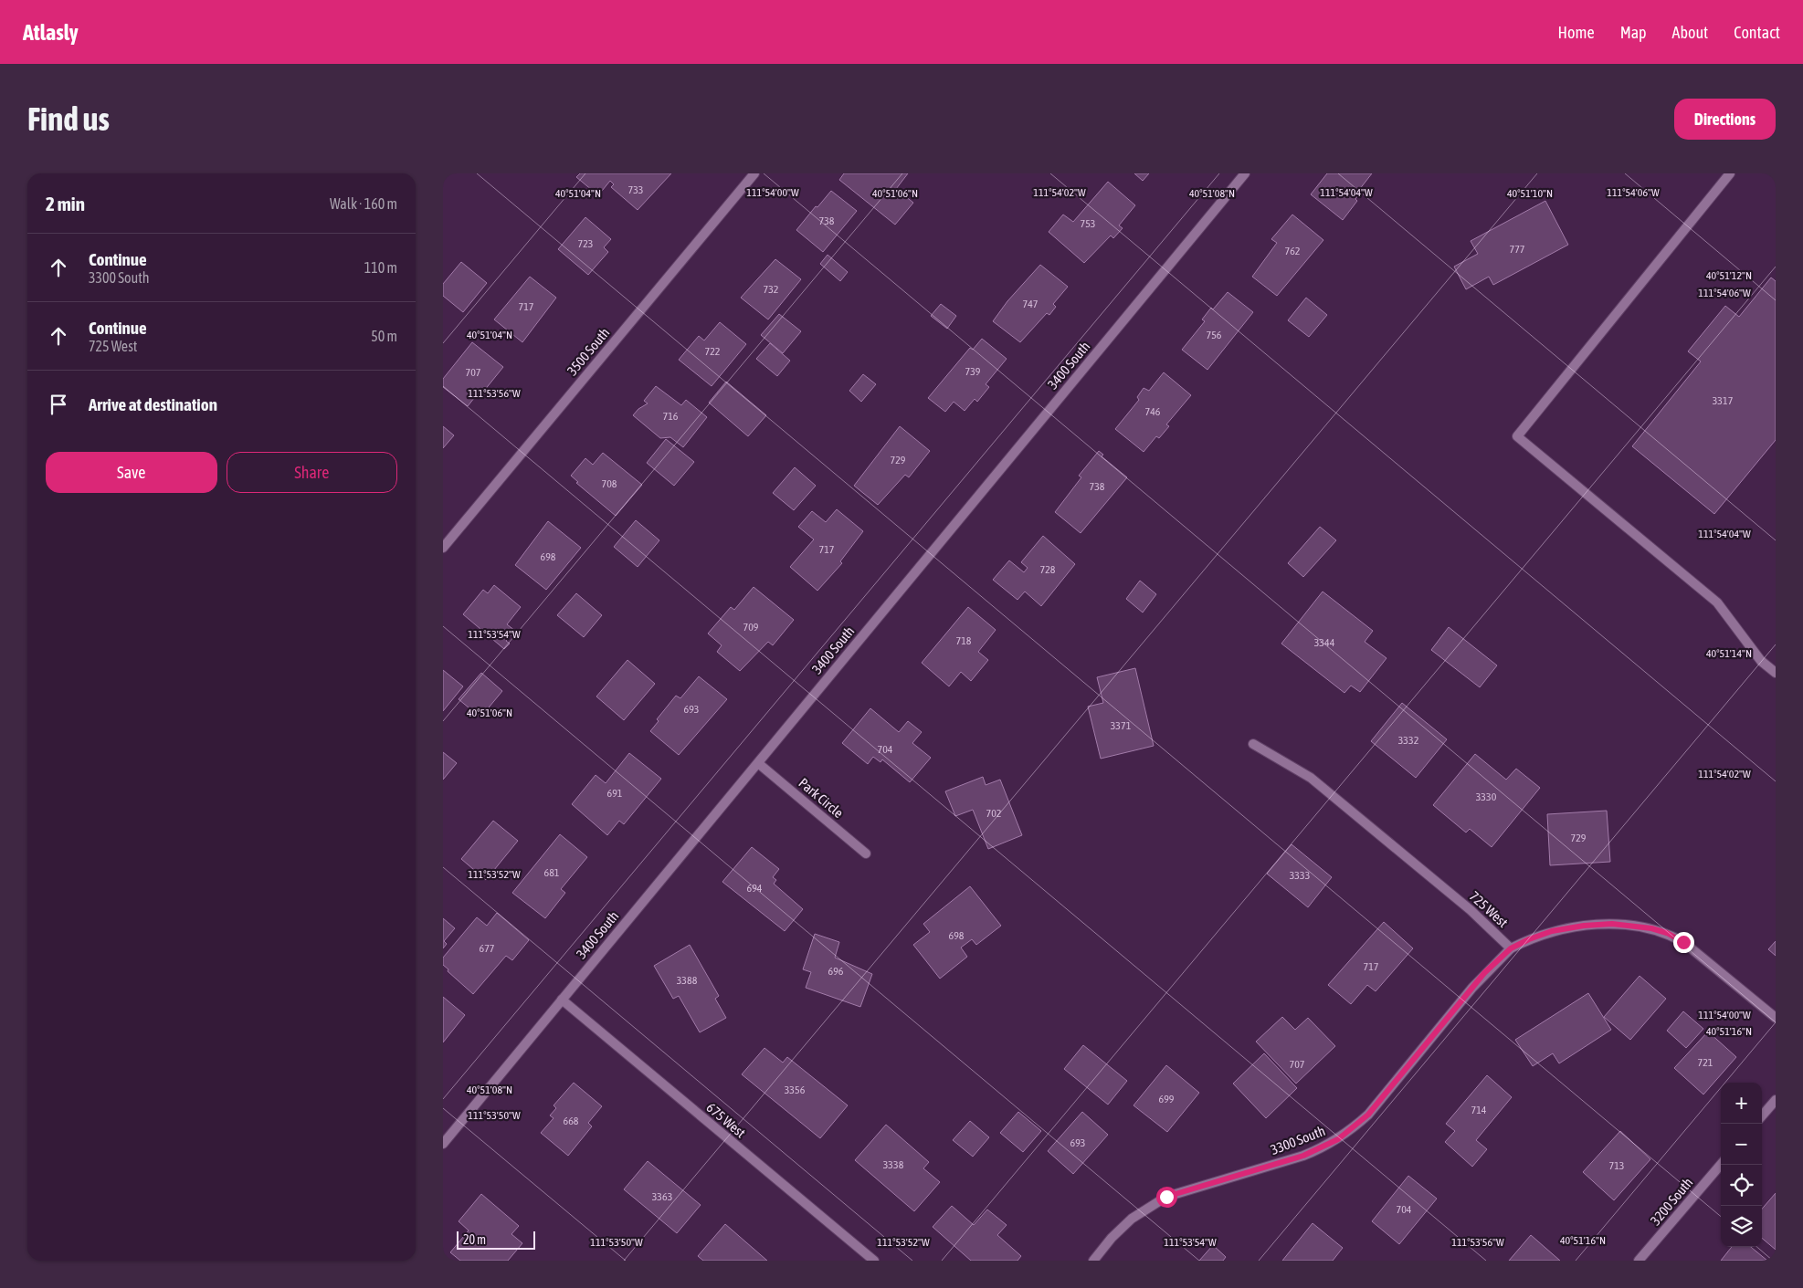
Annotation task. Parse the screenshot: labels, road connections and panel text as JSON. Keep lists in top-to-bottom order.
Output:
{
  "streets": {
    "street": [
      "3500 South",
      "3400 South",
      "Park Circle",
      "725 West",
      "675 West",
      "3300 South",
      "3200 South"
    ]
  },
  "crossings": [
    ["3400 South", "Park Circle"],
    ["3400 South", "675 West"],
    ["725 West", "3300 South"]
  ],
  "house_numbers": [
    "733",
    "738",
    "753",
    "723",
    "777",
    "762",
    "732",
    "747",
    "717",
    "756",
    "722",
    "739",
    "707",
    "3317",
    "746",
    "716",
    "729",
    "708",
    "738",
    "717",
    "698",
    "728",
    "709",
    "718",
    "3344",
    "693",
    "3371",
    "3332",
    "704",
    "691",
    "3330",
    "702",
    "729",
    "681",
    "3333",
    "694",
    "698",
    "677",
    "717",
    "696",
    "3388",
    "721",
    "707",
    "3356",
    "699",
    "714",
    "668",
    "693",
    "3338",
    "713",
    "3363",
    "704"
  ],
  "scale_bar": "20 m",
  "page": {
    "header": "Atlasly",
    "nav": [
      "Home",
      "Map",
      "About",
      "Contact"
    ],
    "buttons": [
      "Directions",
      ["Save", "Share"]
    ],
    "title": "Find us",
    "heading": ["2 min", "Walk · 160 m"],
    "list": [
      ["Continue", "3300 South", "110 m"],
      ["Continue", "725 West", "50 m"],
      "Arrive at destination"
    ],
    "map_buttons": ["+", "−"],
    "scale": "20 m"
  },
  "coordinates": [
    "111°54'00\"W",
    "111°54'02\"W",
    "111°54'04\"W",
    "111°54'06\"W",
    "40°51'04\"N",
    "40°51'06\"N",
    "40°51'08\"N",
    "40°51'10\"N",
    "40°51'12\"N",
    "111°53'56\"W",
    "111°53'54\"W",
    "40°51'14\"N",
    "111°53'52\"W",
    "40°51'16\"N",
    "111°53'50\"W"
  ]
}
